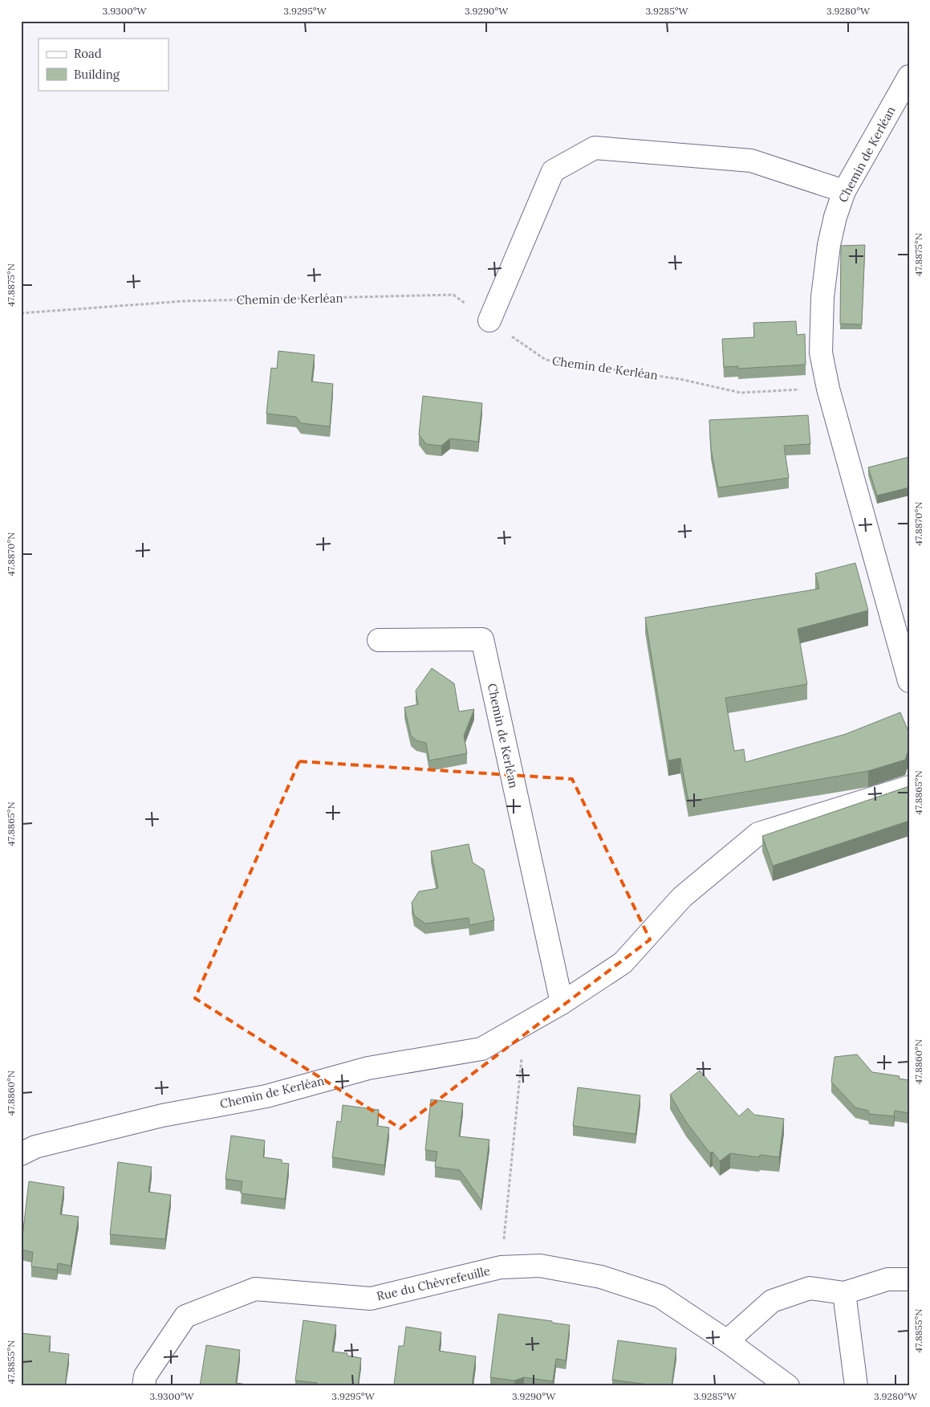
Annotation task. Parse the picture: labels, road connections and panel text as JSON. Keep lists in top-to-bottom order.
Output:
{
  "streets": {
    "street": ["Chemin de Kerléan", "Rue du Chèvrefeuille"]
  },
  "legend": ["Road", "Building"],
  "coordinates": [
    "3.9300°W",
    "3.9295°W",
    "3.9290°W",
    "3.9285°W",
    "3.9280°W",
    "47.8875°N",
    "47.8870°N",
    "47.8865°N",
    "47.8860°N",
    "47.8855°N"
  ]
}
